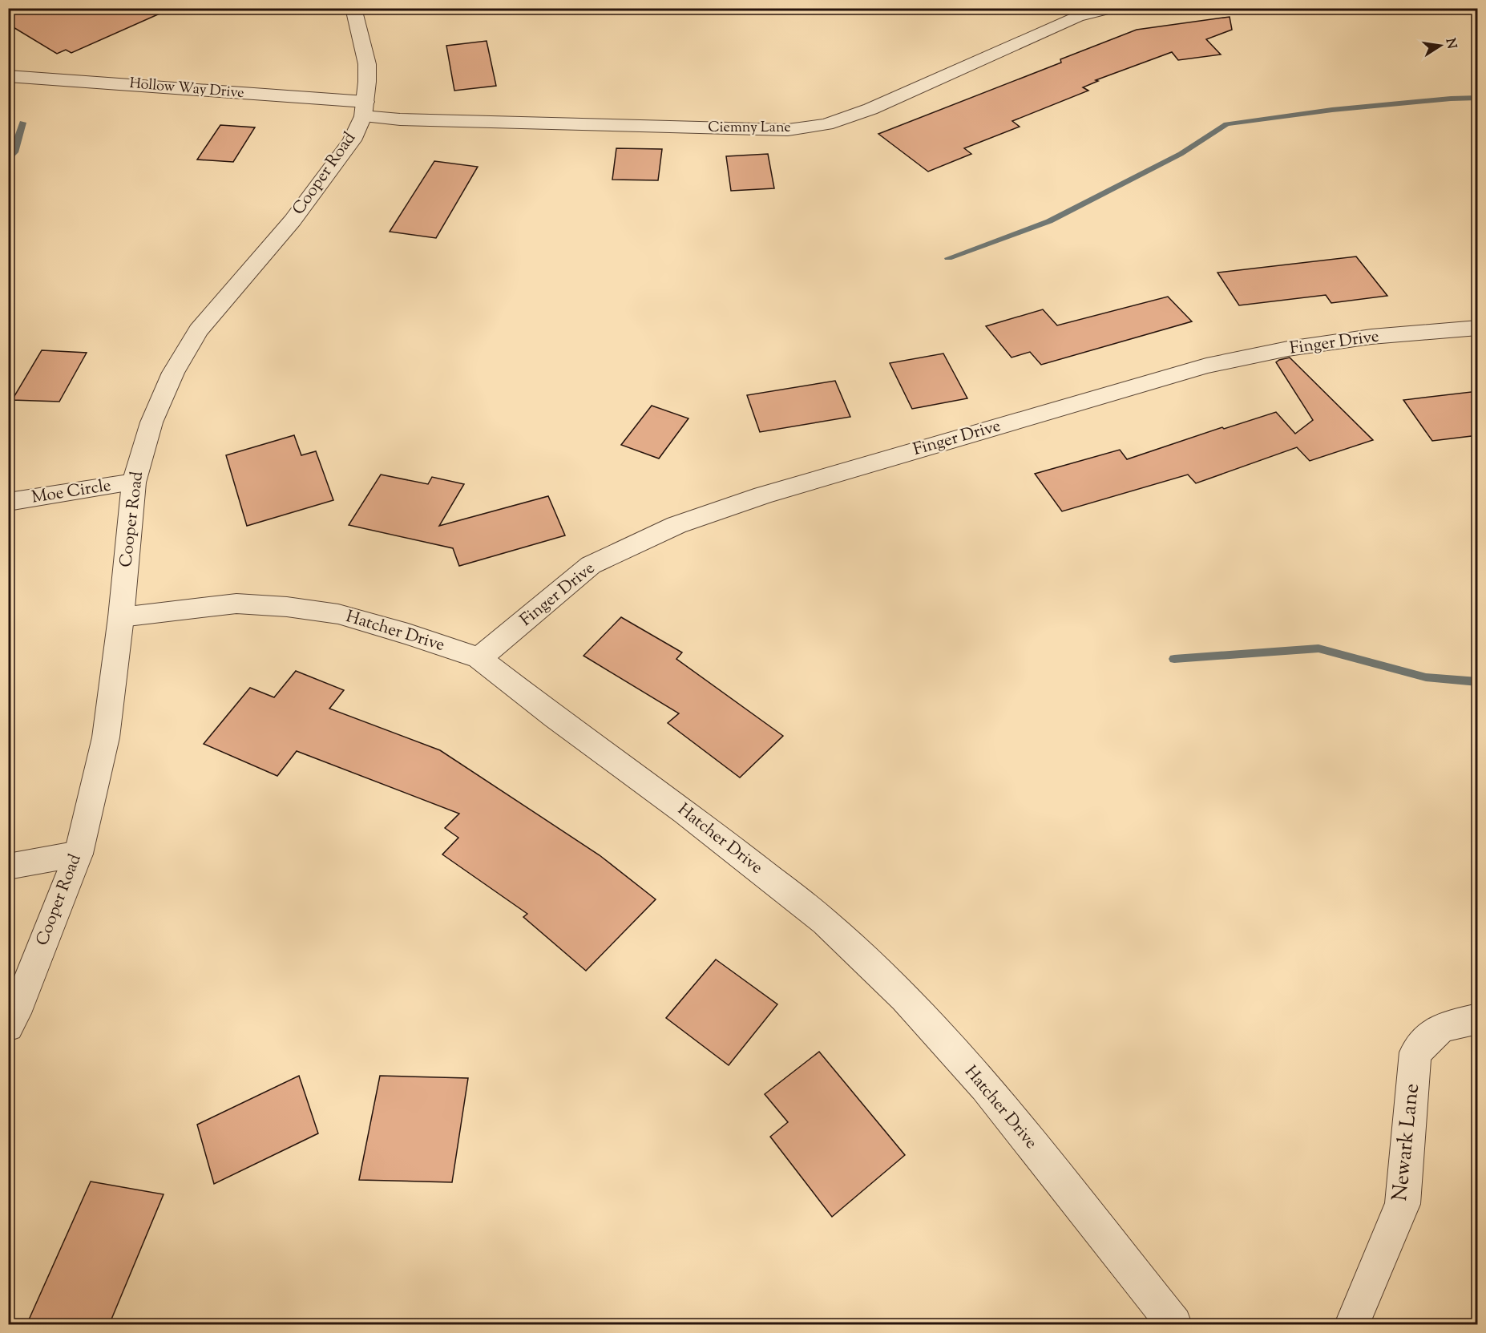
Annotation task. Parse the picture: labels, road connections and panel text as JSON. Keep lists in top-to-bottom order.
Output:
{
  "streets": {
    "street": [
      "Hollow Way Drive",
      "Ciemny Lane",
      "Cooper Road",
      "Finger Drive",
      "Moe Circle",
      "Hatcher Drive",
      "Newark Lane"
    ]
  },
  "crossings": [
    ["Hollow Way Drive", "Ciemny Lane"],
    ["Hollow Way Drive", "Cooper Road"],
    ["Ciemny Lane", "Cooper Road"],
    ["Cooper Road", "Moe Circle"],
    ["Cooper Road", "Hatcher Drive"],
    ["Finger Drive", "Hatcher Drive"]
  ],
  "north": "right"
}
